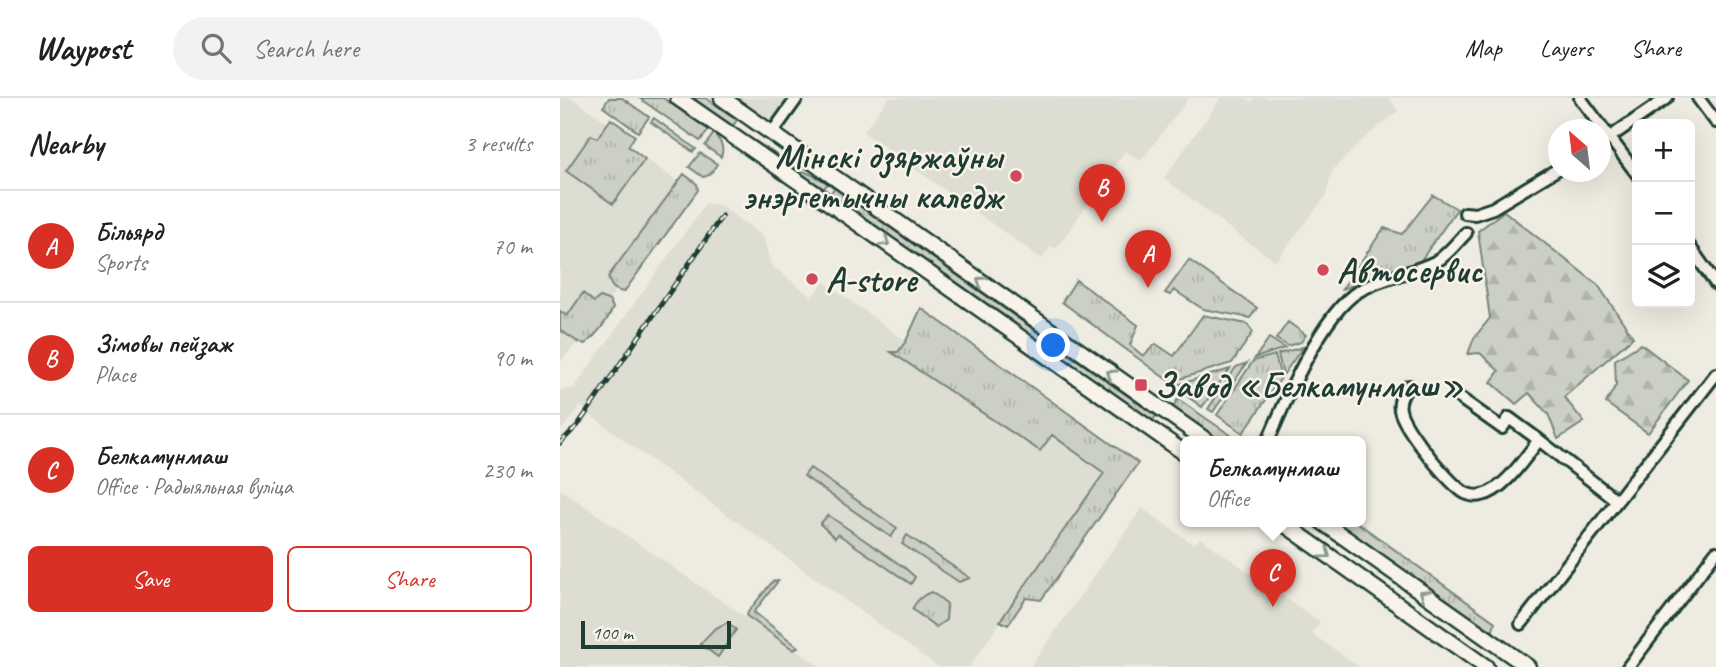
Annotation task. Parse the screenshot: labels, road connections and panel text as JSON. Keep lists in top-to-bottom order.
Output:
{
  "places": {
    "other": ["Мінскі дзяржаўны энэргетычны каледж", "Автосервис", "А-store"],
    "transit": ["Завод «Белкамунмаш»"]
  },
  "scale_bar": "100 m",
  "north": "top left",
  "page": {
    "header": "Waypost",
    "search": "Search here",
    "nav": ["Map", "Layers", "Share"],
    "heading": ["Nearby", "3 results"],
    "map_buttons": ["+", "−"],
    "pins": ["B", "A", "C"],
    "list": [
      {
        "mark": "A",
        "name": "Більярд",
        "note": "Sports",
        "value": "70 m"
      },
      {
        "mark": "B",
        "name": "Зімовы пейзаж",
        "note": "Place",
        "value": "90 m"
      },
      {
        "mark": "C",
        "name": "Белкамунмаш",
        "note": "Office · Радыяльная вуліца",
        "value": "230 m"
      }
    ],
    "popup": ["Белкамунмаш", "Office"],
    "buttons": ["Save", "Share"],
    "scale": "100 m"
  }
}
